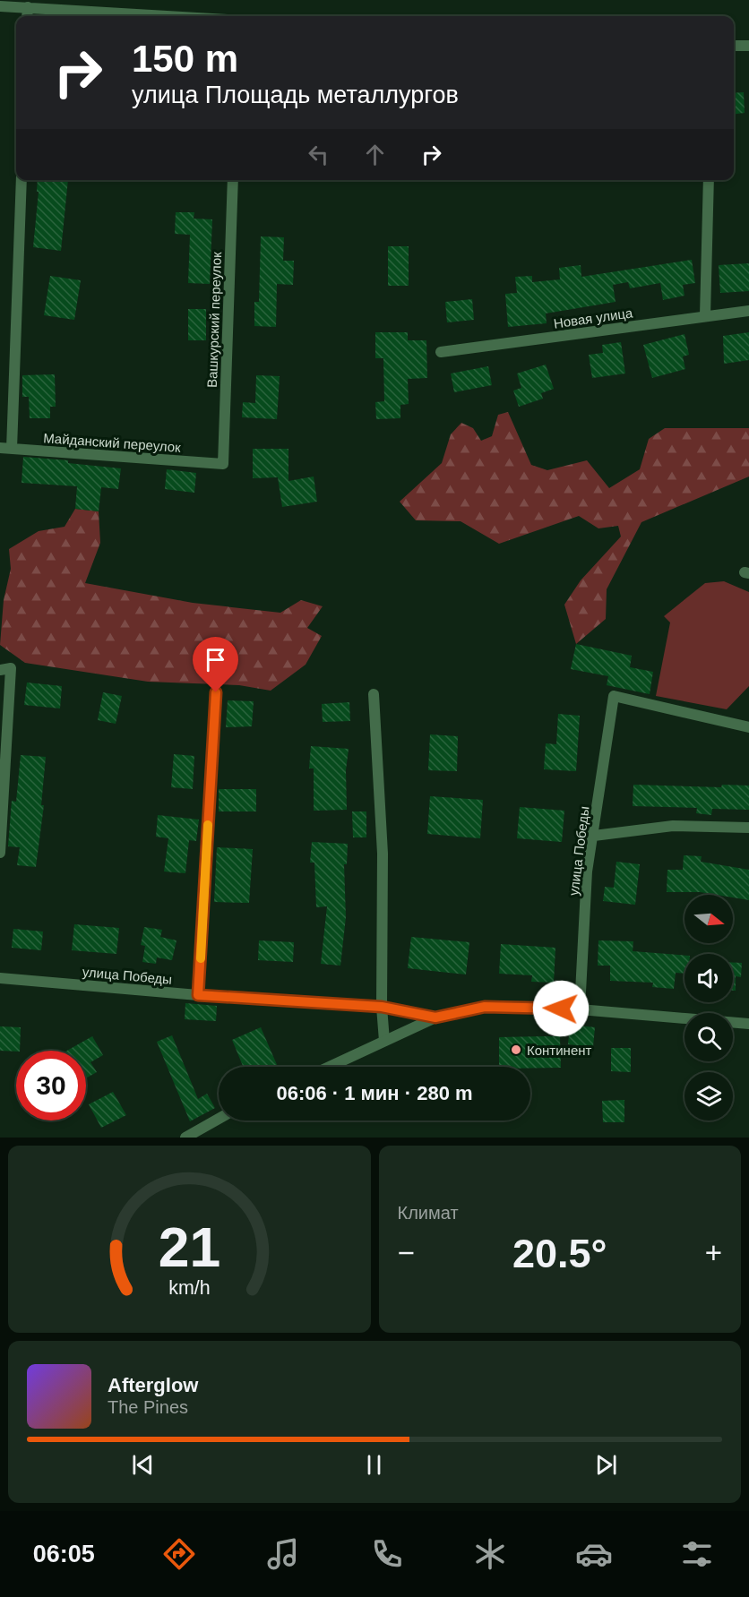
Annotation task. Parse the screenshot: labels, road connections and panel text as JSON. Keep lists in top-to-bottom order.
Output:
{
  "streets": {
    "street": [
      "Новая улица",
      "Вашкурский переулок",
      "Майданский переулок",
      "улица Победы"
    ]
  },
  "crossings": [
    ["Вашкурский переулок", "Майданский переулок"]
  ],
  "places": ["Континент"],
  "north": "right",
  "page": {
    "turn": ["150 m", "улица Площадь металлургов"],
    "limit": "30",
    "trip": "06:06 · 1 мин · 280 m",
    "tile": "Климат",
    "heat": ["−", "20.5°", "+"],
    "song": ["Afterglow", "The Pines"],
    "tabs": "06:05",
    "gauge": ["21", "km/h"]
  }
}
